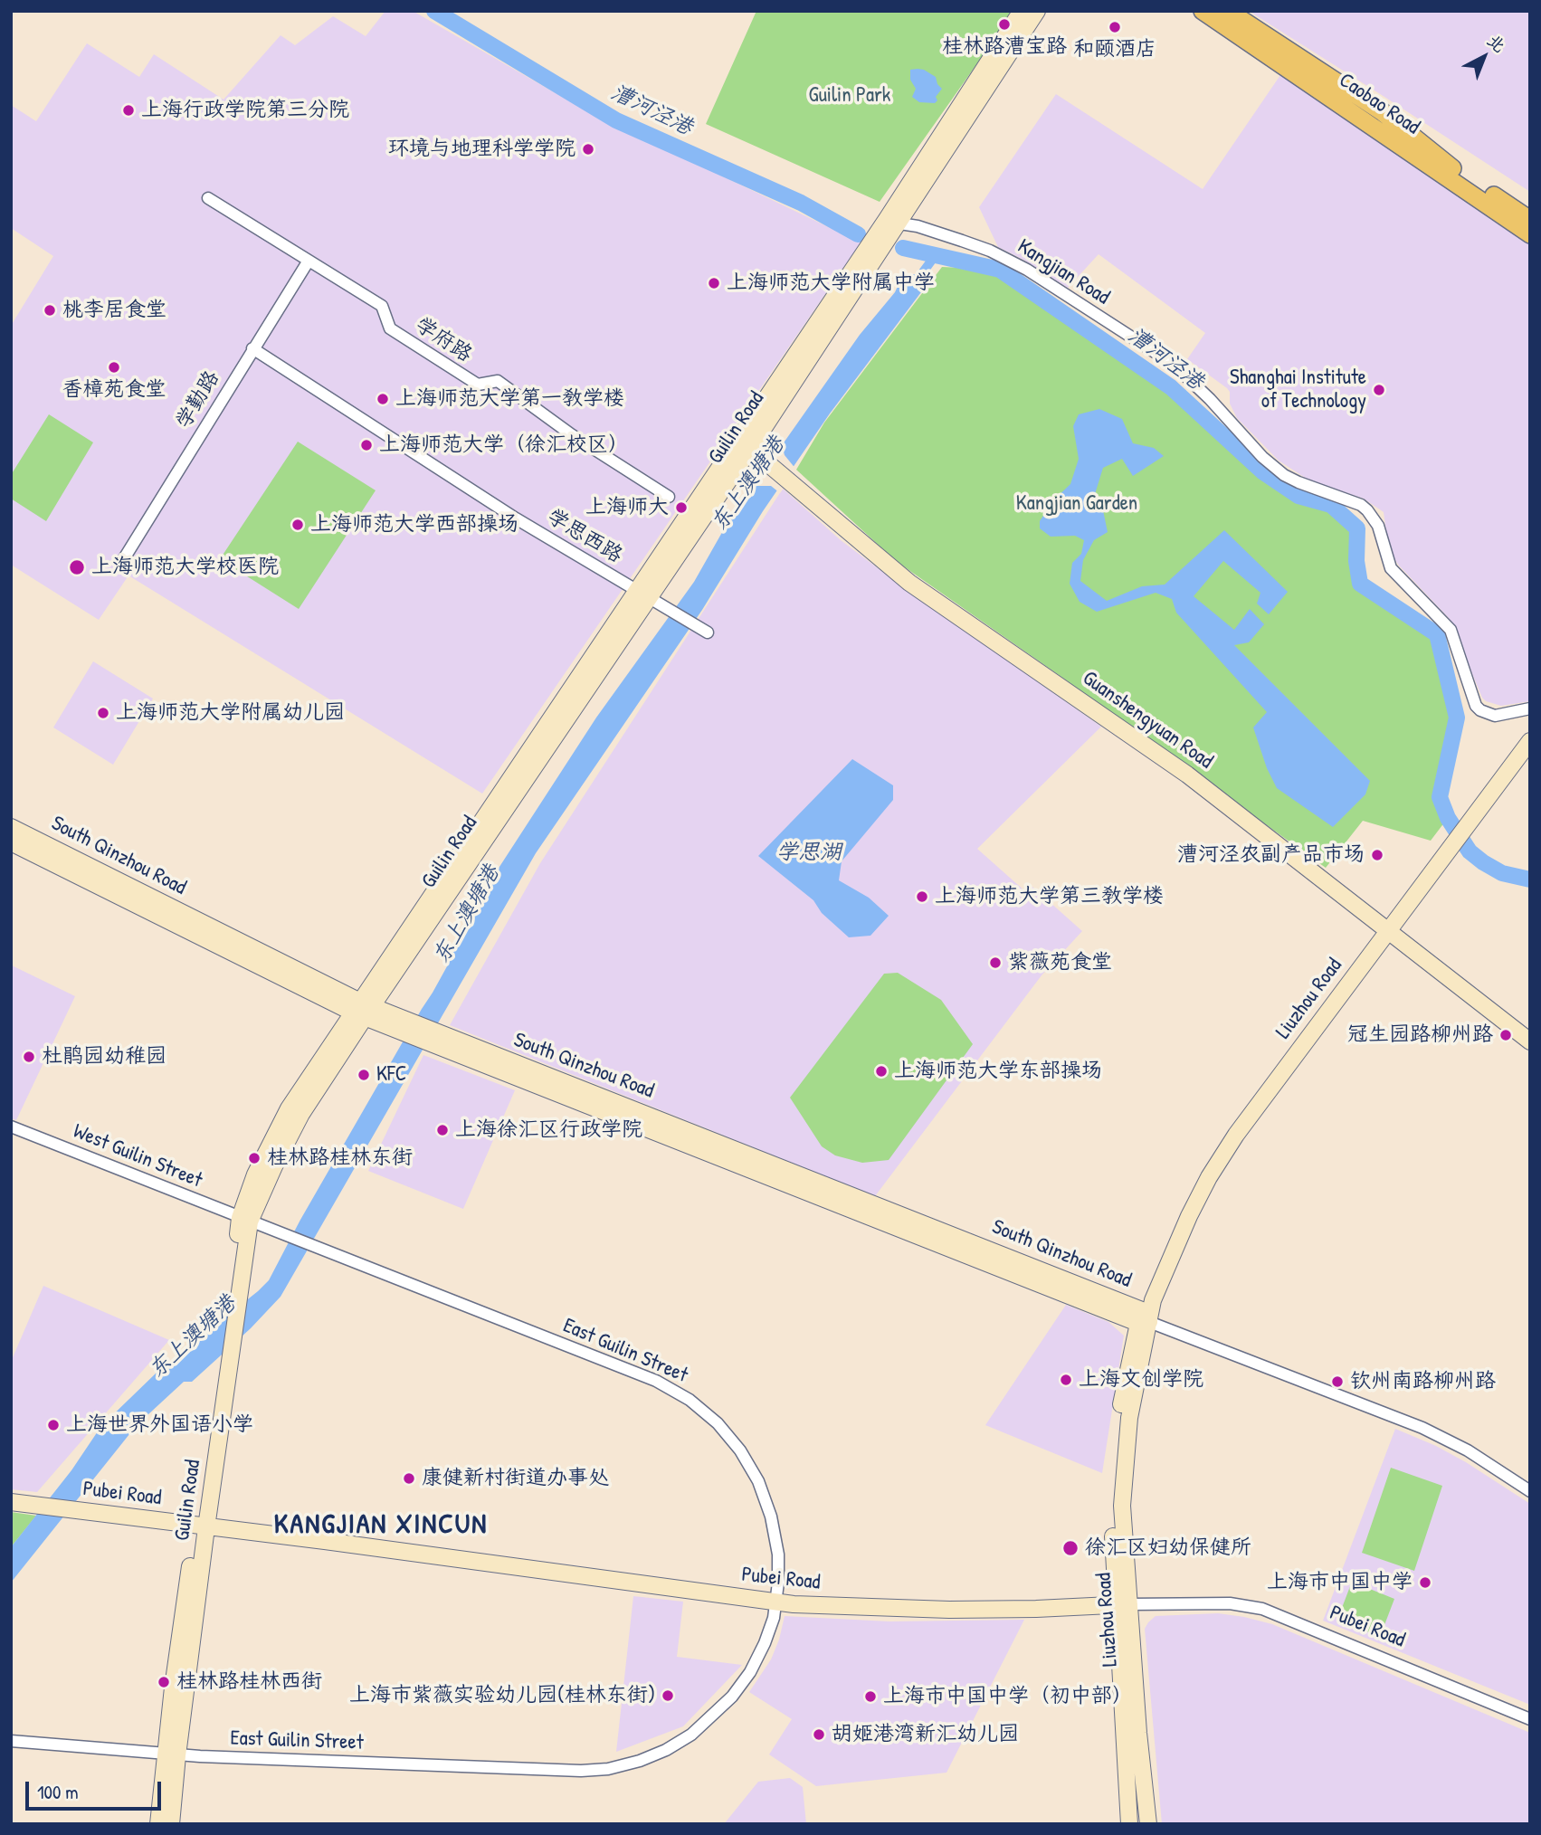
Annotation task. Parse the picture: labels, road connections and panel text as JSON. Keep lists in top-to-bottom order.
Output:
{
  "streets": {
    "main road": ["Caobao Road"],
    "street": [
      "Kangjian Road",
      "学府路",
      "学勤路",
      "Guilin Road",
      "学思西路",
      "Guanshengyuan Road",
      "South Qinzhou Road",
      "Liuzhou Road",
      "West Guilin Street",
      "East Guilin Street",
      "Pubei Road"
    ]
  },
  "crossings": [
    ["Kangjian Road", "Guilin Road"],
    ["学府路", "学勤路"],
    ["学勤路", "学思西路"],
    ["Guilin Road", "学思西路"],
    ["Guilin Road", "Guanshengyuan Road"],
    ["Guilin Road", "South Qinzhou Road"],
    ["Guilin Road", "West Guilin Street"],
    ["Guilin Road", "East Guilin Street"],
    ["Guilin Road", "Pubei Road"],
    ["Guanshengyuan Road", "Liuzhou Road"],
    ["South Qinzhou Road", "Liuzhou Road"],
    ["Liuzhou Road", "Pubei Road"],
    ["West Guilin Street", "East Guilin Street"],
    ["East Guilin Street", "Pubei Road"]
  ],
  "districts": ["KANGJIAN XINCUN"],
  "water": ["漕河泾港", "东上澳塘港", "学思湖"],
  "parks": ["Guilin Park", "Kangjian Garden"],
  "places": [
    "桂林路漕宝路",
    "和颐酒店",
    "上海行政学院第三分院",
    "环境与地理科学学院",
    "上海师范大学附属中学",
    "桃李居食堂",
    "香樟苑食堂",
    "Shanghai Institute of Technology",
    "上海师范大学第一教学楼",
    "上海师范大学（徐汇校区）",
    "上海师大",
    "上海师范大学西部操场",
    "上海师范大学校医院",
    "上海师范大学附属幼儿园",
    "漕河泾农副产品市场",
    "上海师范大学第三教学楼",
    "紫薇苑食堂",
    "冠生园路柳州路",
    "杜鹃园幼稚园",
    "上海师范大学东部操场",
    "KFC",
    "上海徐汇区行政学院",
    "桂林路桂林东街",
    "上海文创学院",
    "钦州南路柳州路",
    "上海世界外国语小学",
    "康健新村街道办事处",
    "徐汇区妇幼保健所",
    "上海市中国中学",
    "桂林路桂林西街",
    "上海市紫薇实验幼儿园(桂林东街)",
    "上海市中国中学（初中部）",
    "胡姬港湾新汇幼儿园"
  ],
  "scale_bar": "100 m",
  "north": "top right"
}
